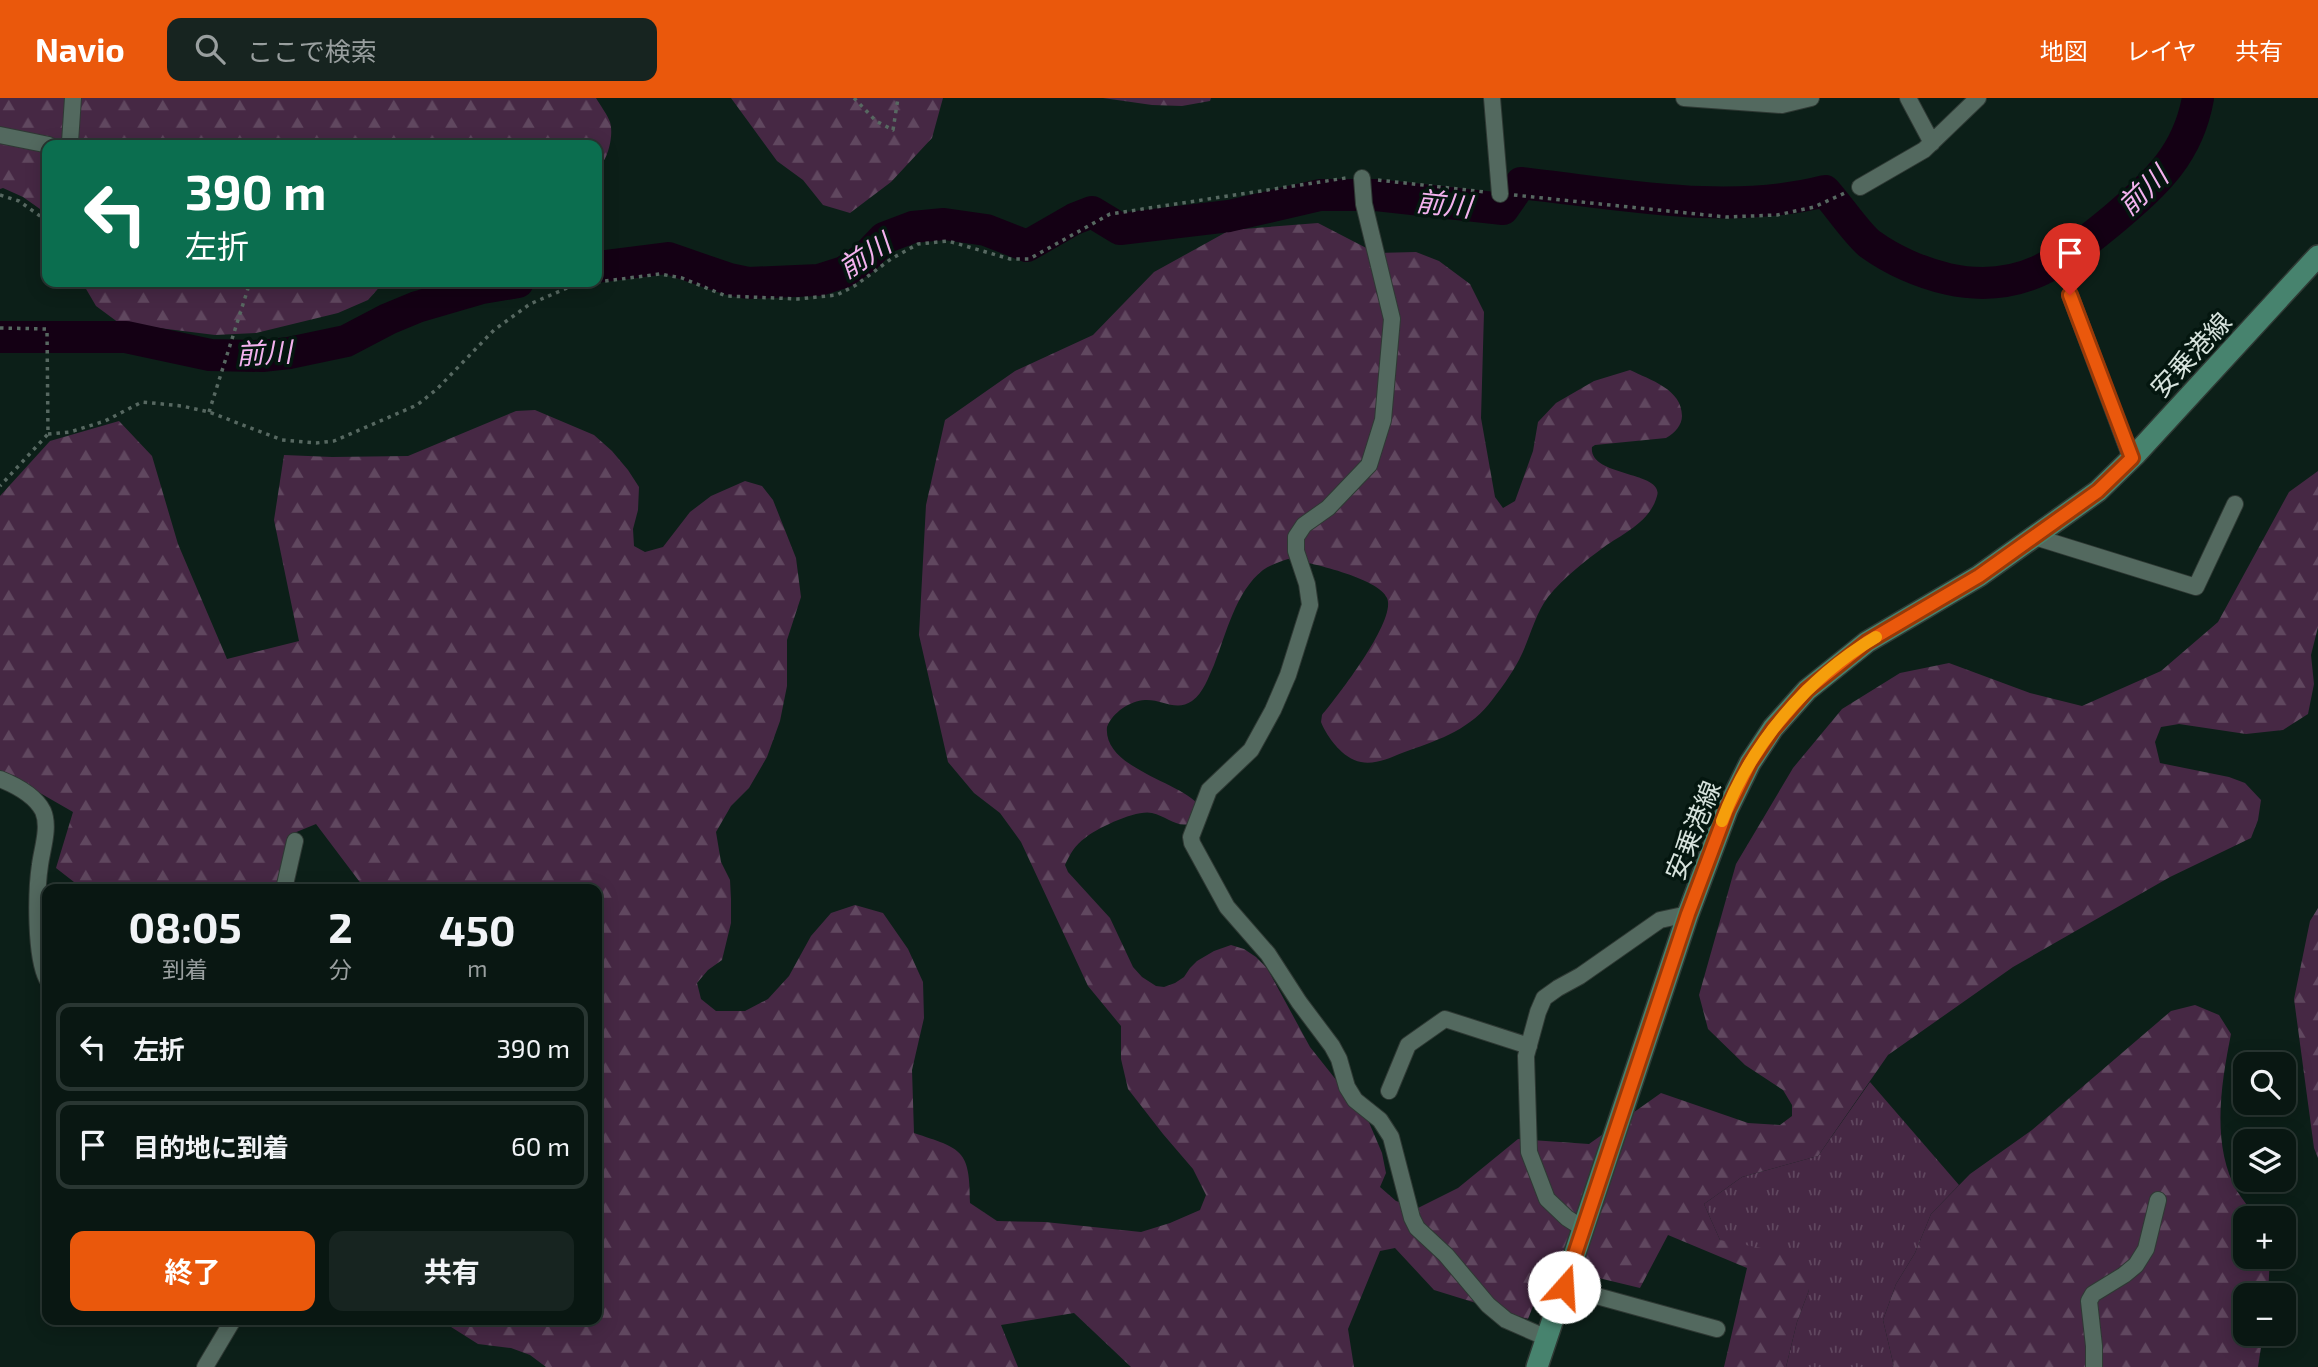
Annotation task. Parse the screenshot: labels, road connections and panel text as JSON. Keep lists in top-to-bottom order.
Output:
{
  "streets": {
    "main road": ["安乗港線"]
  },
  "water": ["前川"],
  "page": {
    "header": "Navio",
    "search": "ここで検索",
    "nav": ["地図", "レイヤ", "共有"],
    "turn": ["390 m", "左折"],
    "eta": [
      "08:05",
      "到着",
      "2",
      "分",
      "450",
      "m"
    ],
    "list": [
      {
        "name": "左折",
        "value": "390 m"
      },
      {
        "name": "目的地に到着",
        "value": "60 m"
      }
    ],
    "map_buttons": ["+", "−"],
    "buttons": ["終了", "共有"]
  }
}
